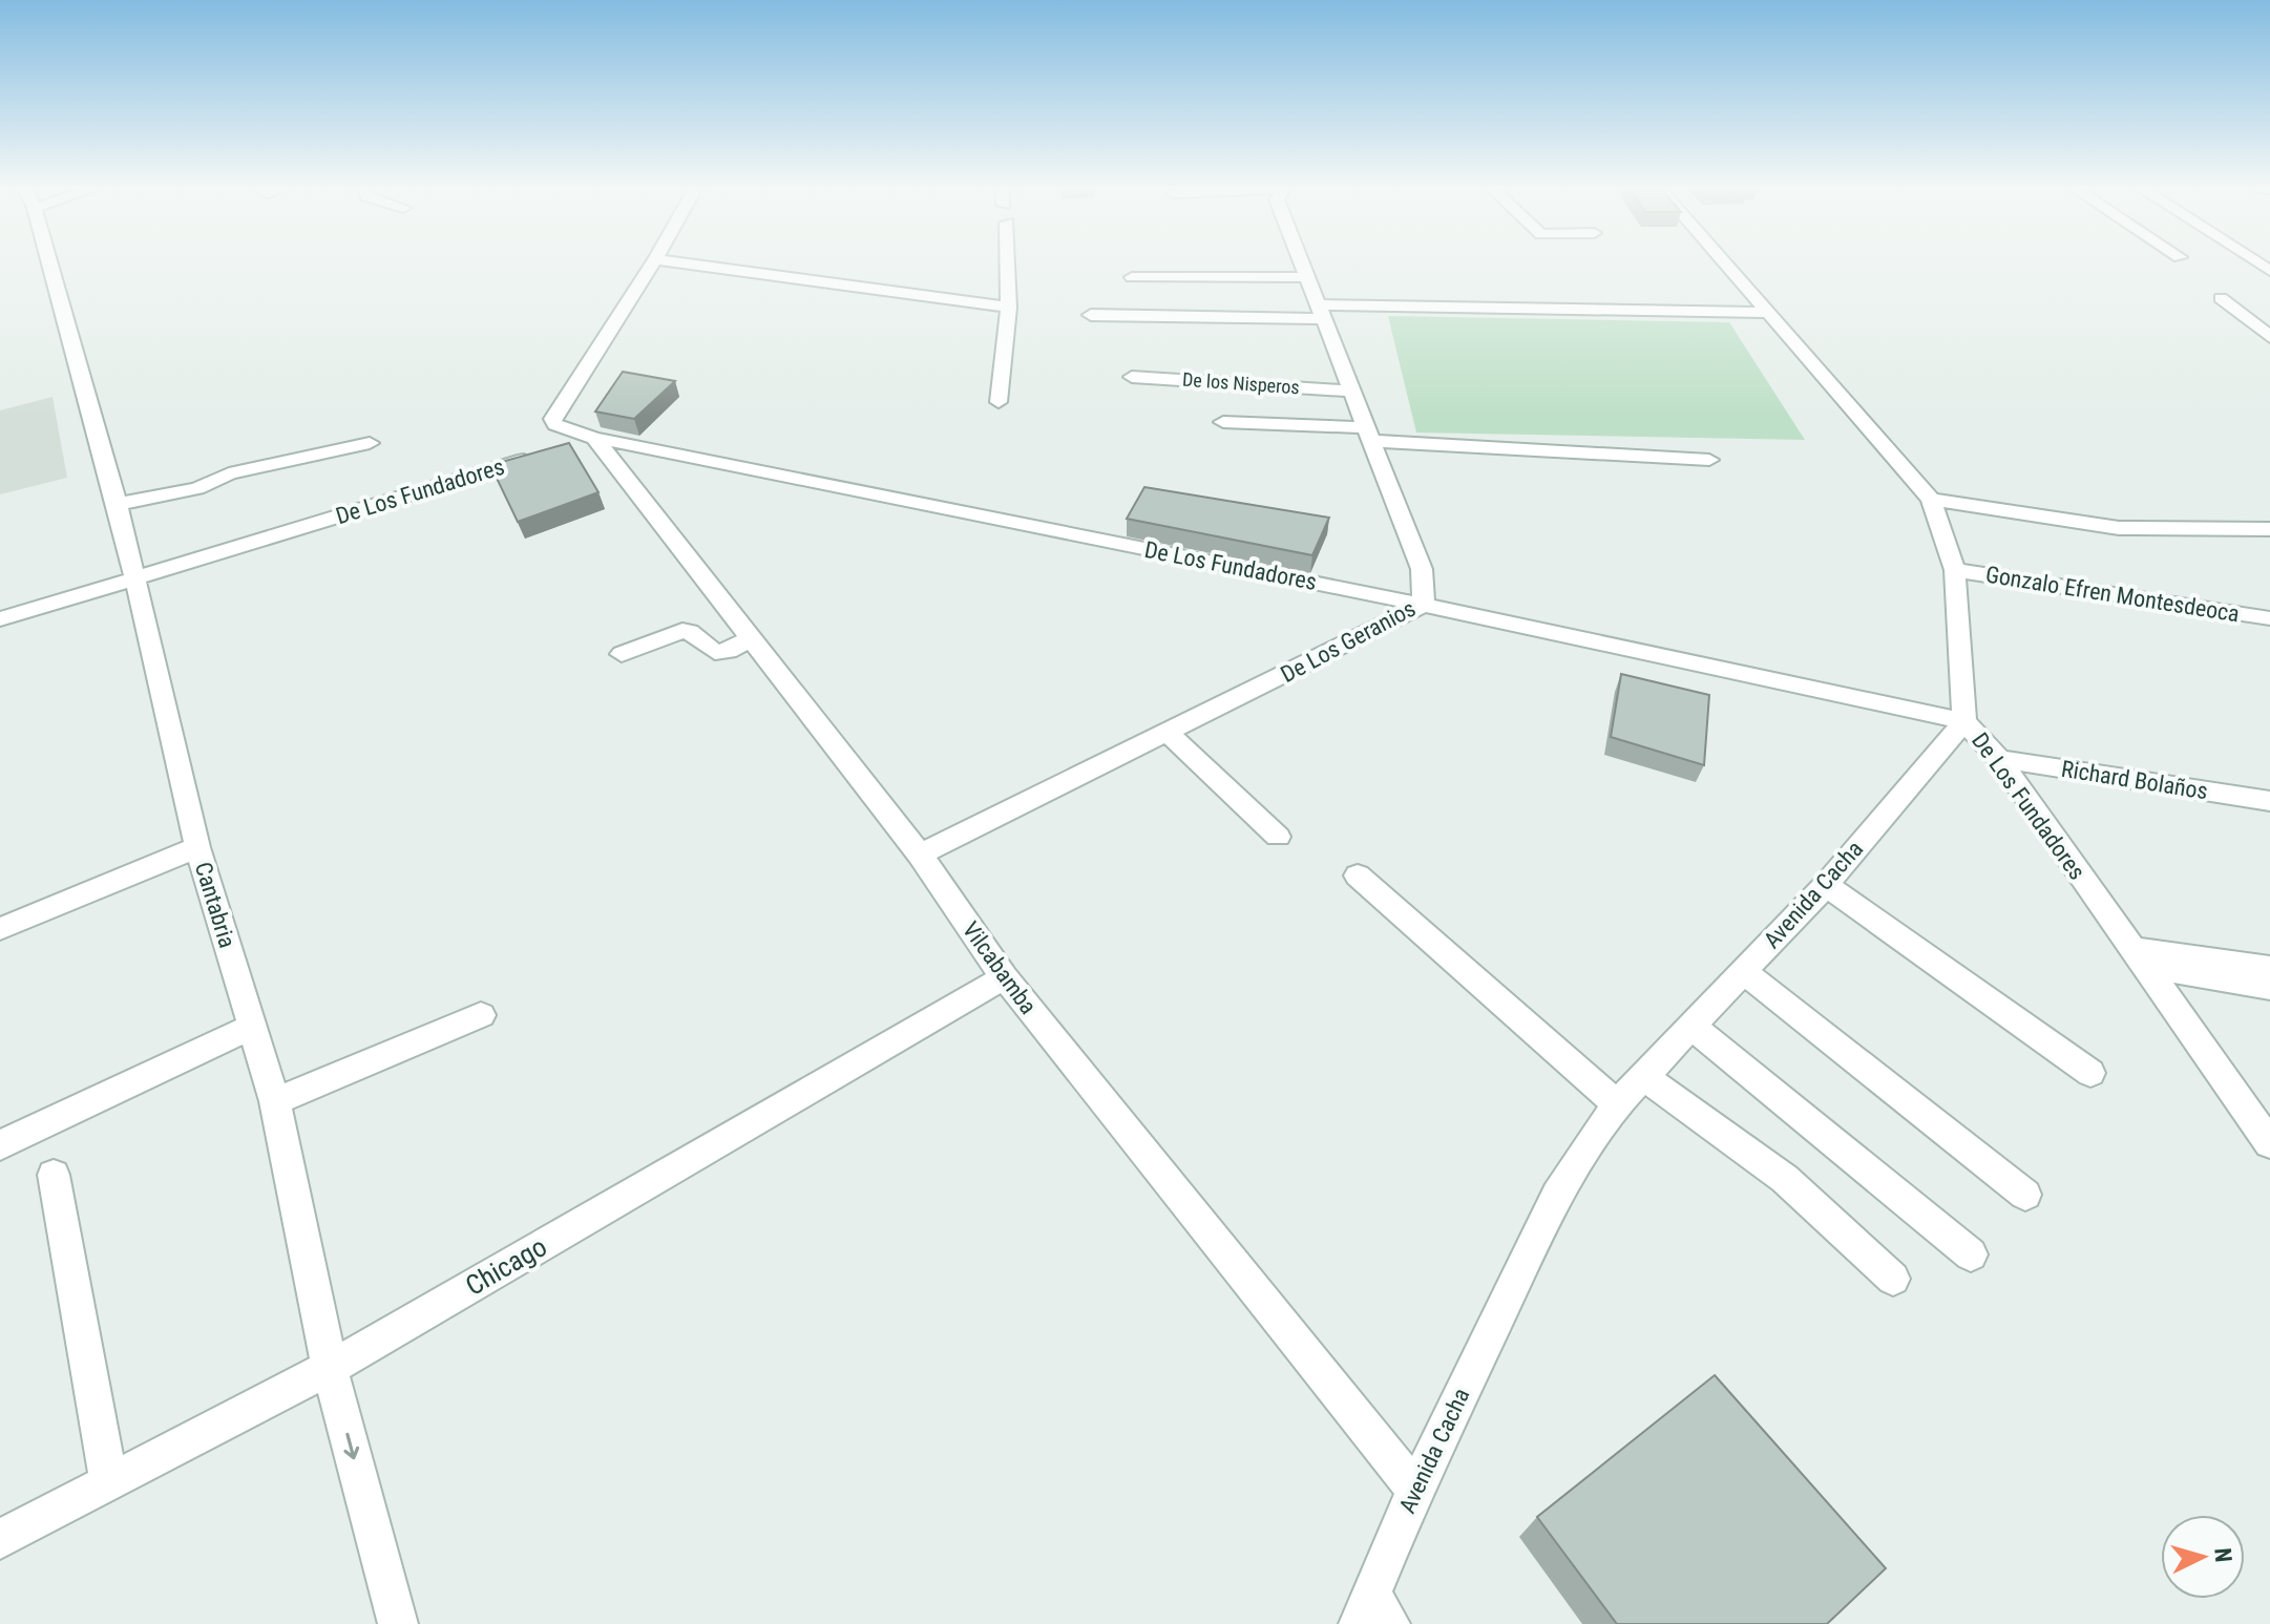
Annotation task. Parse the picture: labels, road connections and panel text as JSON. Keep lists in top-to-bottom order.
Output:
{
  "streets": {
    "street": [
      "De los Nisperos",
      "De Los Fundadores",
      "Gonzalo Efren Montesdeoca",
      "De Los Geranios",
      "Richard Bolaños",
      "Avenida Cacha",
      "Cantabria",
      "Vilcabamba",
      "Chicago"
    ]
  },
  "crossings": [
    ["De los Nisperos", "De Los Geranios"],
    ["De Los Fundadores", "De Los Geranios"],
    ["De Los Fundadores", "Richard Bolaños"],
    ["De Los Fundadores", "Avenida Cacha"],
    ["De Los Fundadores", "Cantabria"],
    ["De Los Fundadores", "Vilcabamba"],
    ["De Los Geranios", "Vilcabamba"],
    ["Avenida Cacha", "Vilcabamba"],
    ["Cantabria", "Chicago"],
    ["Vilcabamba", "Chicago"]
  ],
  "north": "right"
}
